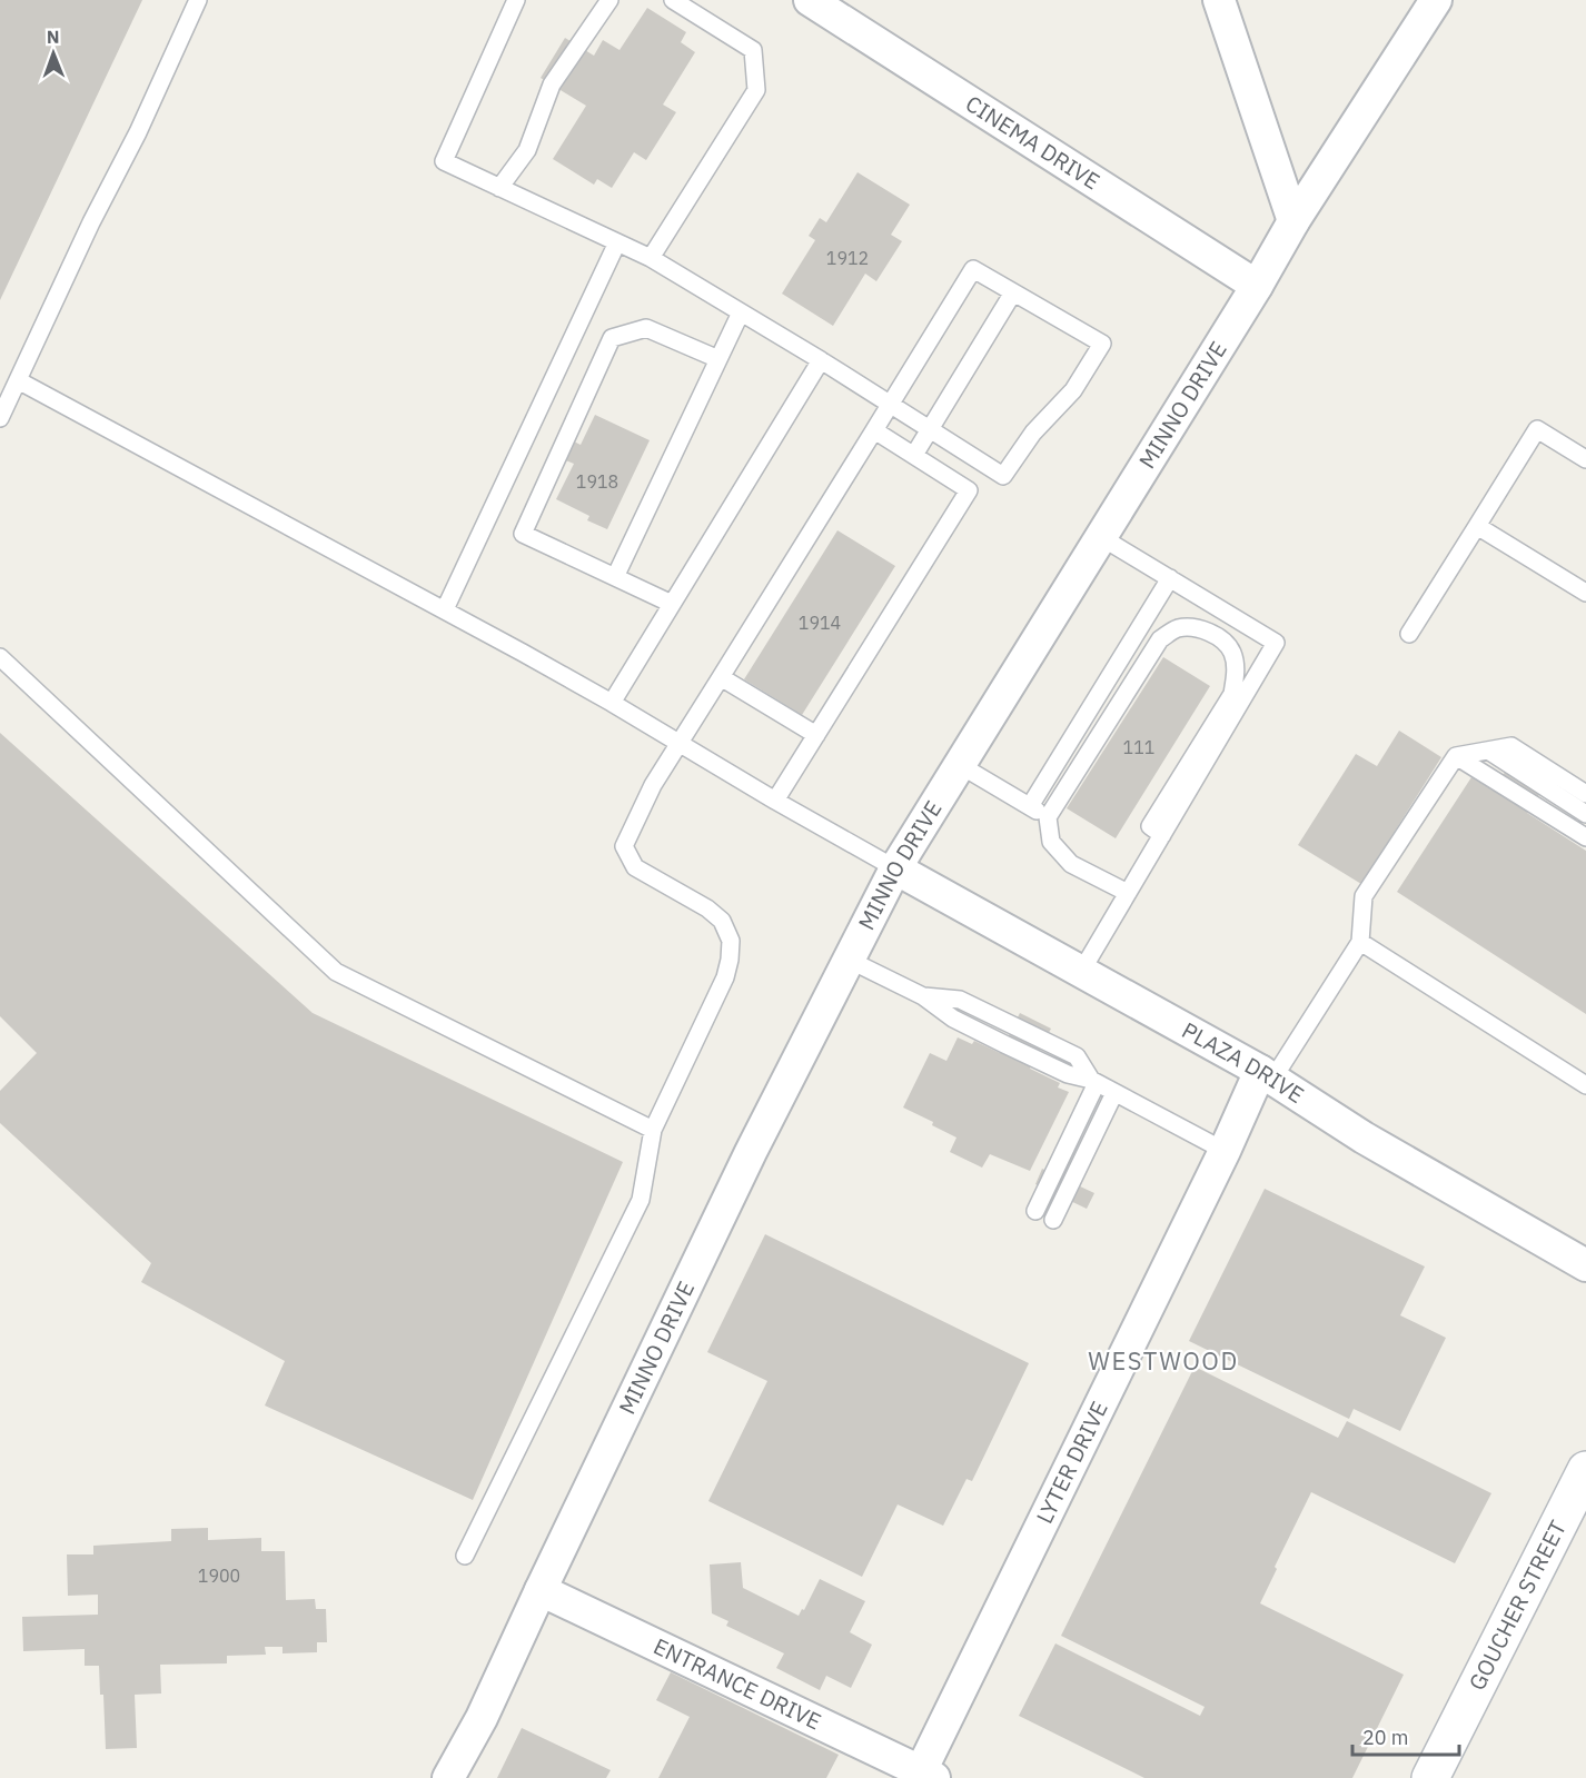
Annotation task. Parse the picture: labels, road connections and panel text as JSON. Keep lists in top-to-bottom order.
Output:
{
  "streets": {
    "main road": ["GOUCHER STREET"],
    "street": [
      "CINEMA DRIVE",
      "MINNO DRIVE",
      "PLAZA DRIVE",
      "LYTER DRIVE",
      "ENTRANCE DRIVE"
    ]
  },
  "crossings": [
    ["CINEMA DRIVE", "MINNO DRIVE"],
    ["MINNO DRIVE", "PLAZA DRIVE"],
    ["MINNO DRIVE", "ENTRANCE DRIVE"],
    ["PLAZA DRIVE", "LYTER DRIVE"],
    ["LYTER DRIVE", "ENTRANCE DRIVE"]
  ],
  "districts": ["WESTWOOD"],
  "house_numbers": [
    "1912",
    "1918",
    "1914",
    "111",
    "1900"
  ],
  "scale_bar": "20 m",
  "north": "top"
}
